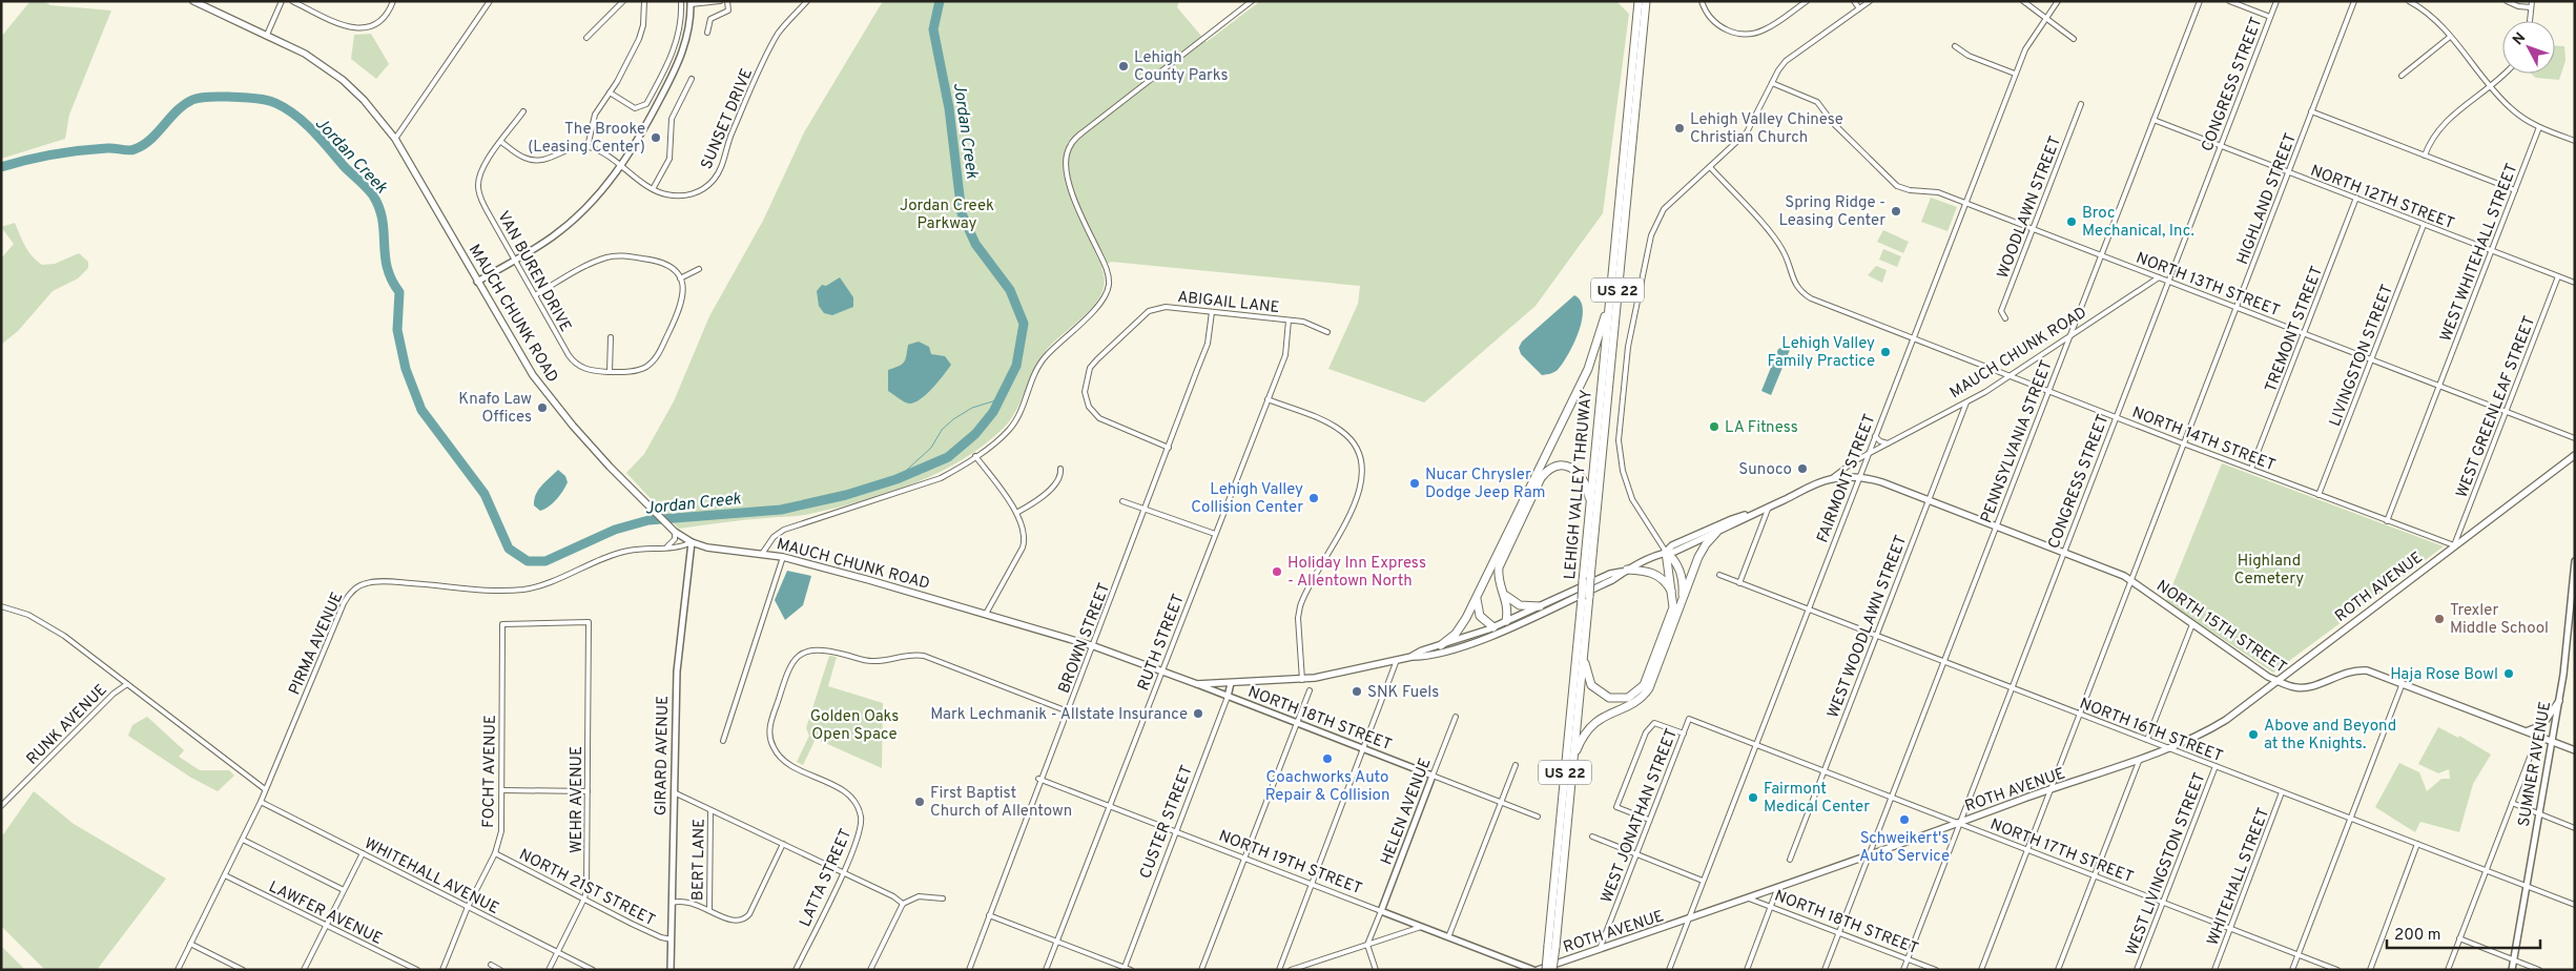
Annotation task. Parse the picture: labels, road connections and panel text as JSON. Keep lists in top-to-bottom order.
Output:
{
  "streets": {
    "highway": ["US 22", "LEHIGH VALLEY THRUWAY"],
    "main road": [
      "MAUCH CHUNK ROAD",
      "ROTH AVENUE",
      "NORTH 15TH STREET",
      "NORTH 18TH STREET"
    ],
    "street": [
      "CONGRESS STREET",
      "SUNSET DRIVE",
      "NORTH 12TH STREET",
      "HIGHLAND STREET",
      "WOODLAWN STREET",
      "WEST WHITEHALL STREET",
      "VAN BUREN DRIVE",
      "NORTH 13TH STREET",
      "ABIGAIL LANE",
      "TREMONT STREET",
      "LIVINGSTON STREET",
      "WEST GREENLEAF STREET",
      "NORTH 14TH STREET",
      "PENNSYLVANIA STREET",
      "FAIRMONT STREET",
      "WEST WOODLAWN STREET",
      "BROWN STREET",
      "RUTH STREET",
      "PIRMA AVENUE",
      "RUNK AVENUE",
      "NORTH 16TH STREET",
      "GIRARD AVENUE",
      "SUMNER AVENUE",
      "FOCHT AVENUE",
      "WEHR AVENUE",
      "HELEN AVENUE",
      "WEST JONATHAN STREET",
      "CUSTER STREET",
      "NORTH 17TH STREET",
      "BERT LANE",
      "NORTH 19TH STREET",
      "WEST LIVINGSTON STREET",
      "WHITEHALL AVENUE",
      "WHITEHALL STREET",
      "LATTA STREET",
      "NORTH 21ST STREET",
      "LAWFER AVENUE"
    ]
  },
  "crossings": [
    ["CONGRESS STREET", "NORTH 12TH STREET"],
    ["CONGRESS STREET", "NORTH 13TH STREET"],
    ["CONGRESS STREET", "NORTH 14TH STREET"],
    ["CONGRESS STREET", "ROTH AVENUE"],
    ["CONGRESS STREET", "NORTH 15TH STREET"],
    ["CONGRESS STREET", "NORTH 18TH STREET"],
    ["CONGRESS STREET", "NORTH 16TH STREET"],
    ["CONGRESS STREET", "NORTH 17TH STREET"],
    ["NORTH 12TH STREET", "HIGHLAND STREET"],
    ["NORTH 12TH STREET", "WEST WHITEHALL STREET"],
    ["NORTH 12TH STREET", "TREMONT STREET"],
    ["NORTH 12TH STREET", "LIVINGSTON STREET"],
    ["NORTH 12TH STREET", "WEST GREENLEAF STREET"],
    ["NORTH 12TH STREET", "PENNSYLVANIA STREET"],
    ["HIGHLAND STREET", "NORTH 13TH STREET"],
    ["HIGHLAND STREET", "NORTH 14TH STREET"],
    ["HIGHLAND STREET", "NORTH 15TH STREET"],
    ["HIGHLAND STREET", "NORTH 16TH STREET"],
    ["WOODLAWN STREET", "NORTH 13TH STREET"],
    ["WEST WHITEHALL STREET", "NORTH 13TH STREET"],
    ["NORTH 13TH STREET", "MAUCH CHUNK ROAD"],
    ["NORTH 13TH STREET", "TREMONT STREET"],
    ["NORTH 13TH STREET", "LIVINGSTON STREET"],
    ["NORTH 13TH STREET", "WEST GREENLEAF STREET"],
    ["NORTH 13TH STREET", "PENNSYLVANIA STREET"],
    ["NORTH 13TH STREET", "FAIRMONT STREET"],
    ["ABIGAIL LANE", "BROWN STREET"],
    ["ABIGAIL LANE", "RUTH STREET"],
    ["MAUCH CHUNK ROAD", "NORTH 14TH STREET"],
    ["MAUCH CHUNK ROAD", "PENNSYLVANIA STREET"],
    ["MAUCH CHUNK ROAD", "FAIRMONT STREET"],
    ["MAUCH CHUNK ROAD", "WEST WOODLAWN STREET"],
    ["MAUCH CHUNK ROAD", "NORTH 15TH STREET"],
    ["MAUCH CHUNK ROAD", "BROWN STREET"],
    ["MAUCH CHUNK ROAD", "PIRMA AVENUE"],
    ["MAUCH CHUNK ROAD", "NORTH 18TH STREET"],
    ["MAUCH CHUNK ROAD", "GIRARD AVENUE"],
    ["MAUCH CHUNK ROAD", "CUSTER STREET"],
    ["TREMONT STREET", "NORTH 14TH STREET"],
    ["LIVINGSTON STREET", "NORTH 14TH STREET"],
    ["WEST GREENLEAF STREET", "NORTH 14TH STREET"],
    ["WEST GREENLEAF STREET", "ROTH AVENUE"],
    ["NORTH 14TH STREET", "PENNSYLVANIA STREET"],
    ["NORTH 14TH STREET", "FAIRMONT STREET"],
    ["NORTH 14TH STREET", "ROTH AVENUE"],
    ["PENNSYLVANIA STREET", "ROTH AVENUE"],
    ["PENNSYLVANIA STREET", "NORTH 15TH STREET"],
    ["PENNSYLVANIA STREET", "NORTH 18TH STREET"],
    ["PENNSYLVANIA STREET", "NORTH 16TH STREET"],
    ["PENNSYLVANIA STREET", "NORTH 17TH STREET"],
    ["FAIRMONT STREET", "ROTH AVENUE"],
    ["FAIRMONT STREET", "NORTH 15TH STREET"],
    ["FAIRMONT STREET", "NORTH 16TH STREET"],
    ["FAIRMONT STREET", "NORTH 17TH STREET"],
    ["ROTH AVENUE", "NORTH 15TH STREET"],
    ["ROTH AVENUE", "NORTH 18TH STREET"],
    ["ROTH AVENUE", "NORTH 16TH STREET"],
    ["ROTH AVENUE", "WEST JONATHAN STREET"],
    ["ROTH AVENUE", "NORTH 17TH STREET"],
    ["WEST WOODLAWN STREET", "NORTH 15TH STREET"],
    ["WEST WOODLAWN STREET", "NORTH 16TH STREET"],
    ["WEST WOODLAWN STREET", "NORTH 17TH STREET"],
    ["NORTH 15TH STREET", "SUMNER AVENUE"],
    ["BROWN STREET", "NORTH 18TH STREET"],
    ["BROWN STREET", "NORTH 19TH STREET"],
    ["BROWN STREET", "LATTA STREET"],
    ["RUTH STREET", "NORTH 18TH STREET"],
    ["RUTH STREET", "NORTH 19TH STREET"],
    ["PIRMA AVENUE", "GIRARD AVENUE"],
    ["PIRMA AVENUE", "WHITEHALL AVENUE"],
    ["PIRMA AVENUE", "LAWFER AVENUE"],
    ["NORTH 18TH STREET", "HELEN AVENUE"],
    ["NORTH 18TH STREET", "CUSTER STREET"],
    ["NORTH 16TH STREET", "SUMNER AVENUE"],
    ["NORTH 16TH STREET", "WEST LIVINGSTON STREET"],
    ["NORTH 16TH STREET", "WHITEHALL STREET"],
    ["GIRARD AVENUE", "NORTH 21ST STREET"],
    ["FOCHT AVENUE", "WEHR AVENUE"],
    ["FOCHT AVENUE", "WHITEHALL AVENUE"],
    ["FOCHT AVENUE", "NORTH 21ST STREET"],
    ["WEHR AVENUE", "WHITEHALL AVENUE"],
    ["WEHR AVENUE", "NORTH 21ST STREET"],
    ["HELEN AVENUE", "NORTH 19TH STREET"],
    ["WEST JONATHAN STREET", "NORTH 17TH STREET"],
    ["CUSTER STREET", "NORTH 19TH STREET"],
    ["NORTH 17TH STREET", "WEST LIVINGSTON STREET"],
    ["NORTH 17TH STREET", "WHITEHALL STREET"]
  ],
  "water": ["Jordan Creek"],
  "parks": ["Jordan Creek Parkway", "Highland Cemetery", "Golden Oaks Open Space"],
  "places": [
    "Lehigh County Parks",
    "Lehigh Valley Chinese Christian Church",
    "The Brooke (Leasing Center)",
    "Spring Ridge - Leasing Center",
    "Broc Mechanical, Inc.",
    "Lehigh Valley Family Practice",
    "Knafo Law Offices",
    "LA Fitness",
    "Sunoco",
    "Nucar Chrysler Dodge Jeep Ram",
    "Lehigh Valley Collision Center",
    "Holiday Inn Express - Allentown North",
    "Trexler Middle School",
    "Haja Rose Bowl",
    "SNK Fuels",
    "Mark Lechmanik - Allstate Insurance",
    "Above and Beyond at the Knights.",
    "Coachworks Auto Repair & Collision",
    "Fairmont Medical Center",
    "First Baptist Church of Allentown",
    "Schweikert's Auto Service"
  ],
  "scale_bar": "200 m",
  "north": "top left"
}
